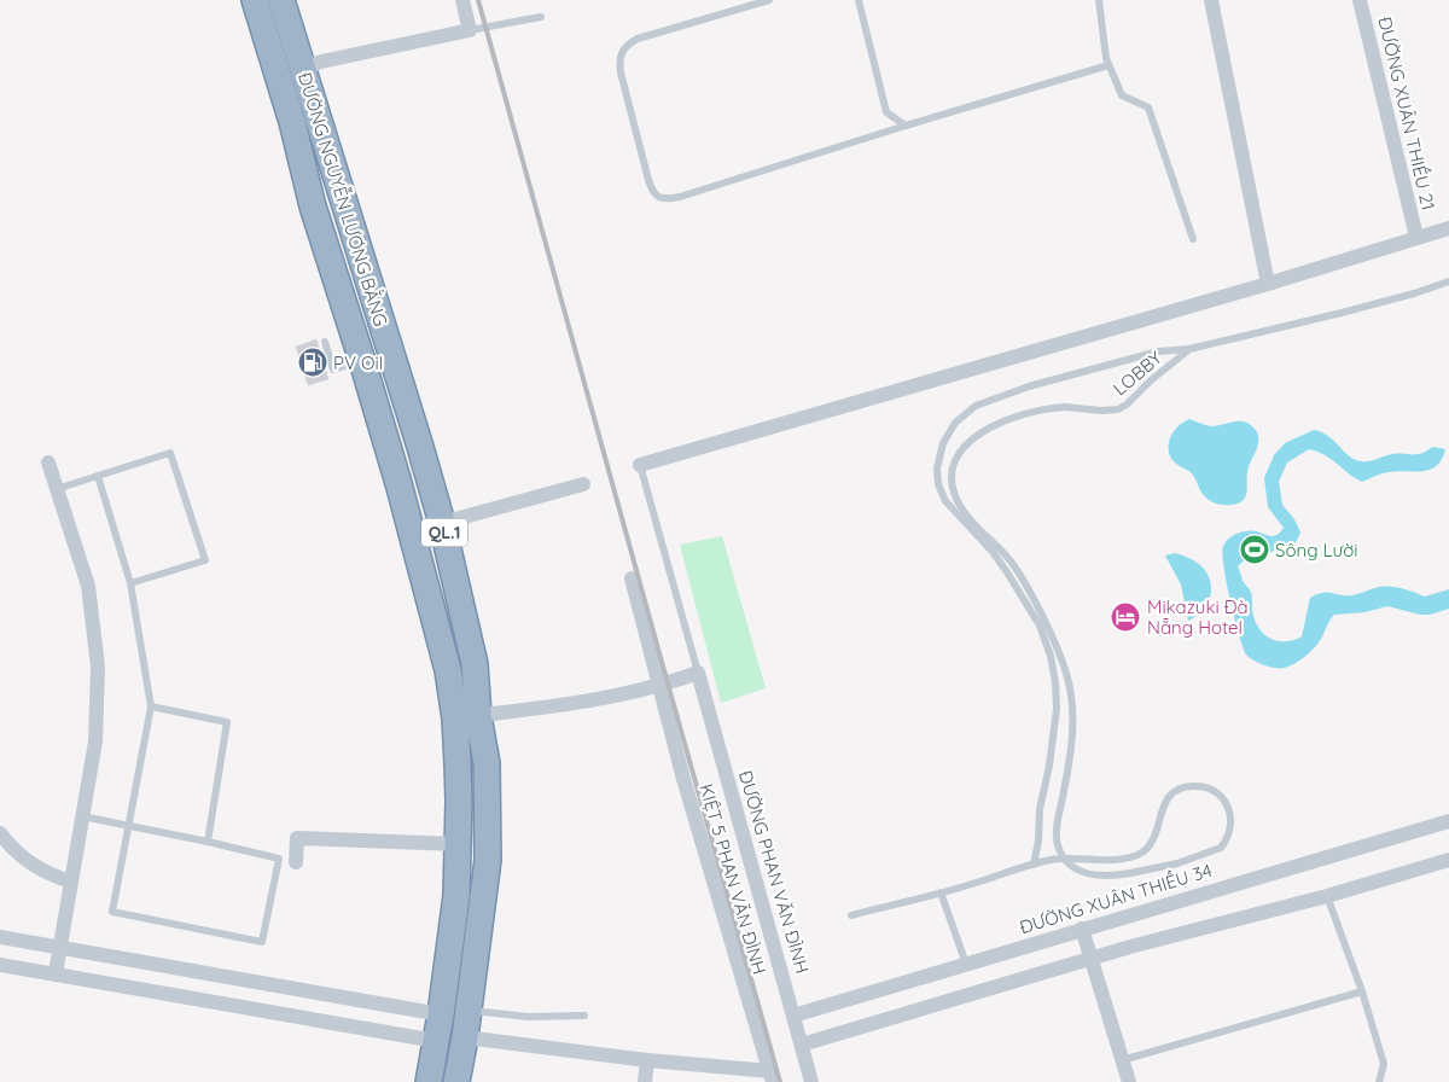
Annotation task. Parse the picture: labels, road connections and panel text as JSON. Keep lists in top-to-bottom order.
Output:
{
  "streets": {
    "highway": ["ĐƯỜNG NGUYỄN LƯƠNG BẰNG", "QL.1"],
    "street": [
      "ĐƯỜNG XUÂN THIỀU 21",
      "ĐƯỜNG PHAN VĂN ĐÌNH",
      "KIỆT 5 PHAN VĂN ĐÌNH",
      "ĐƯỜNG XUÂN THIỀU 34"
    ],
    "lane": ["LOBBY"]
  },
  "crossings": [
    ["ĐƯỜNG NGUYỄN LƯƠNG BẰNG", "QL.1"],
    ["ĐƯỜNG PHAN VĂN ĐÌNH", "ĐƯỜNG XUÂN THIỀU 34"]
  ],
  "places": {
    "fuel station": ["PV Oil"],
    "sports": ["Sông Lười"],
    "hotel": ["Mikazuki Đà Nẵng Hotel"]
  }
}
